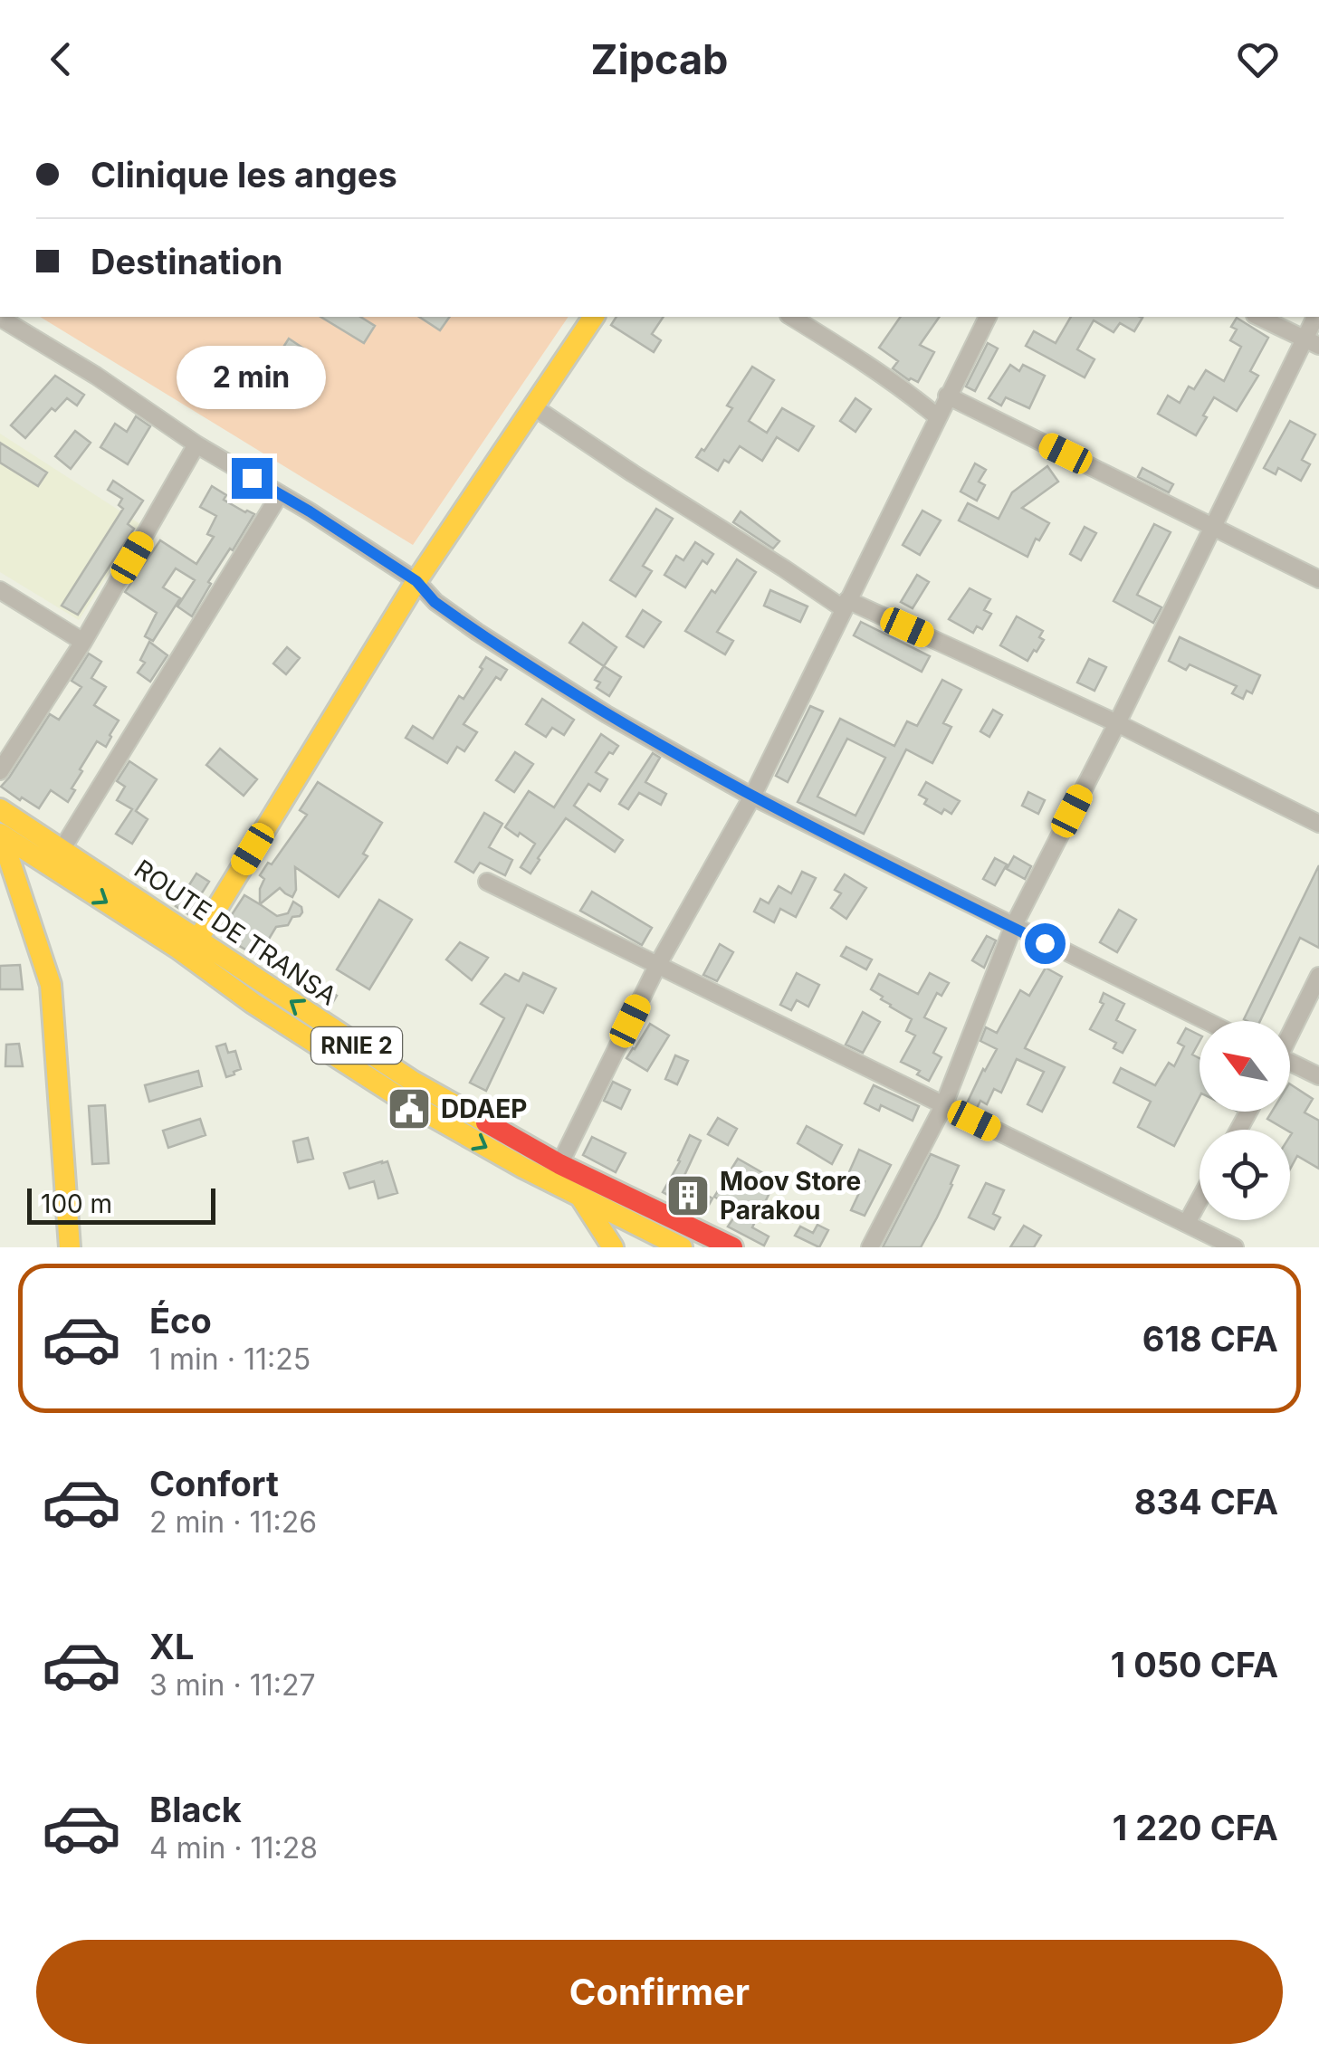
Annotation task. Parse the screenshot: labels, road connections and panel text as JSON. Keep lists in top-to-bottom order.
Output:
{
  "streets": {
    "main road": ["ROUTE DE TRANSA", "RNIE 2"]
  },
  "places": {
    "public building": ["DDAEP"],
    "building": ["Moov Store Parakou"]
  },
  "scale_bar": "100 m",
  "north": "top left",
  "page": {
    "header": "Zipcab",
    "banner": ["Clinique les anges", "Destination"],
    "bubble": "2 min",
    "scale": "100 m",
    "list": [
      {
        "name": "Éco",
        "note": "1 min · 11:25",
        "value": "618 CFA"
      },
      {
        "name": "Confort",
        "note": "2 min · 11:26",
        "value": "834 CFA"
      },
      {
        "name": "XL",
        "note": "3 min · 11:27",
        "value": "1 050 CFA"
      },
      {
        "name": "Black",
        "note": "4 min · 11:28",
        "value": "1 220 CFA"
      }
    ],
    "buttons": "Confirmer"
  }
}
